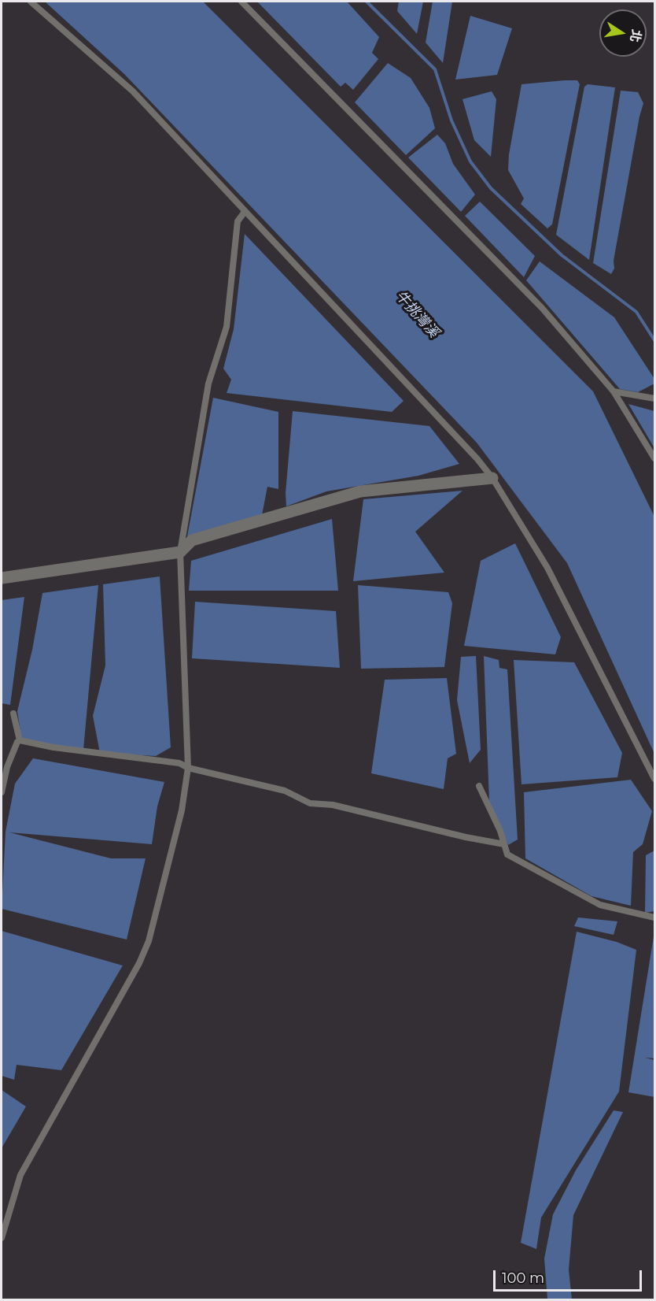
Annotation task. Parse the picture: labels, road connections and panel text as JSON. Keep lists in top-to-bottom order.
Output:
{
  "water": ["牛挑灣溪"],
  "scale_bar": "100 m",
  "north": "right"
}
